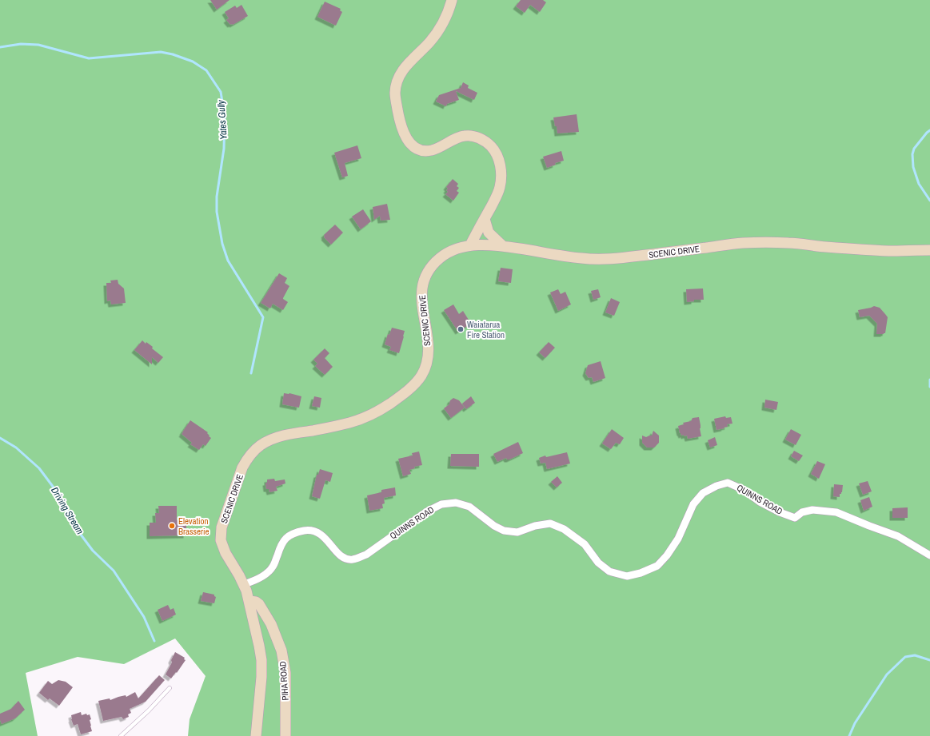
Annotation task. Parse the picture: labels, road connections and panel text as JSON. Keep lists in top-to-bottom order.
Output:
{
  "streets": {
    "main road": ["SCENIC DRIVE", "PIHA ROAD"],
    "street": ["QUINNS ROAD"]
  },
  "crossings": [
    ["SCENIC DRIVE", "QUINNS ROAD"],
    ["SCENIC DRIVE", "PIHA ROAD"]
  ],
  "water": ["Yates Gully", "Driving Stream"],
  "places": ["Waiatarua Fire Station", "Elevation Brasserie"]
}
